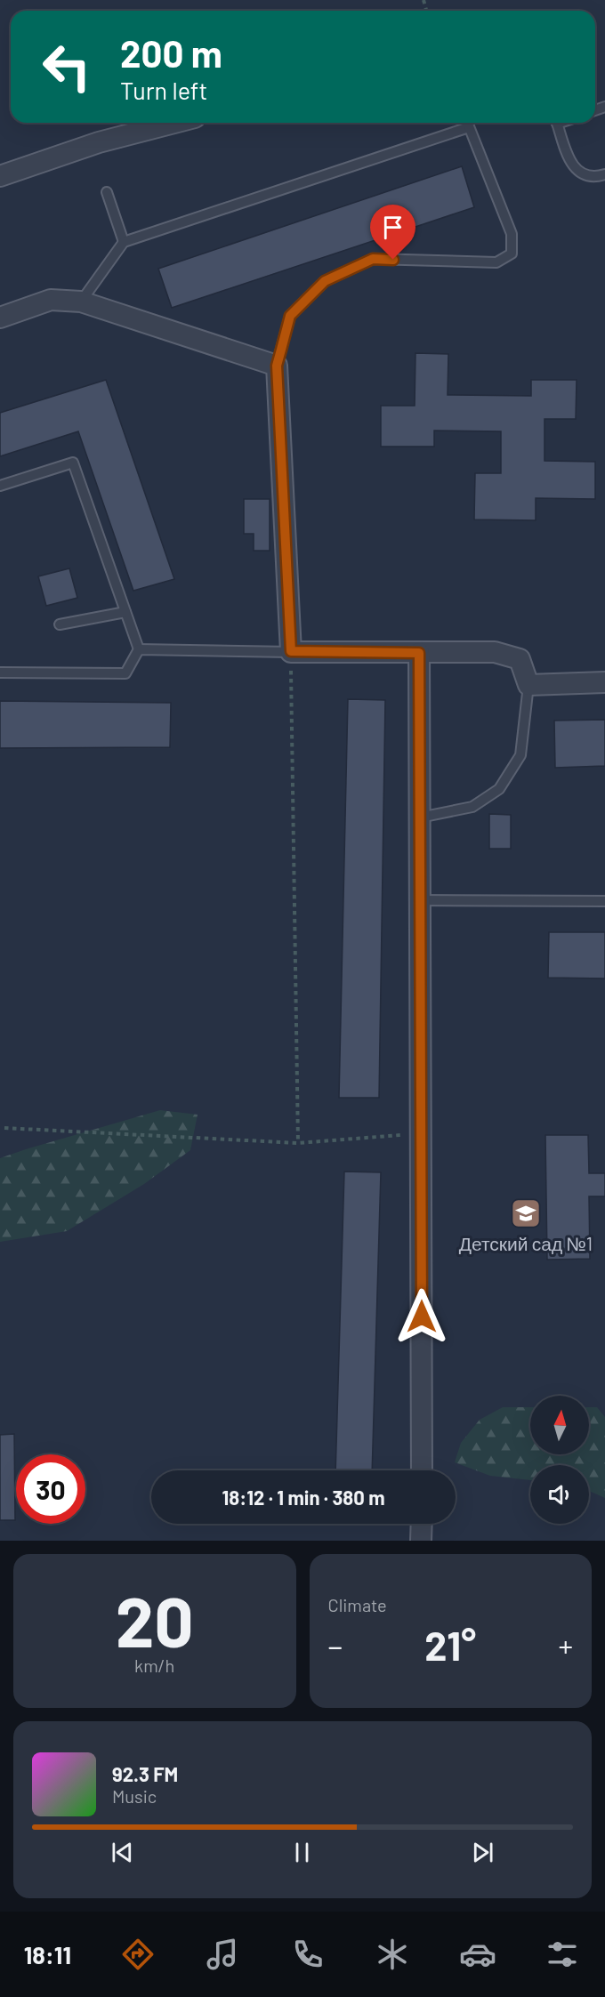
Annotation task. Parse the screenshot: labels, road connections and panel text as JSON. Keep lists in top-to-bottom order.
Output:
{
  "places": {
    "school or university": ["Детский сад №1"]
  },
  "north": "top",
  "page": {
    "turn": ["200 m", "Turn left"],
    "limit": "30",
    "trip": "18:12 · 1 min · 380 m",
    "tile": [
      ["20", "km/h"],
      "Climate"
    ],
    "heat": ["−", "21°", "+"],
    "song": ["92.3 FM", "Music"],
    "tabs": "18:11"
  }
}
